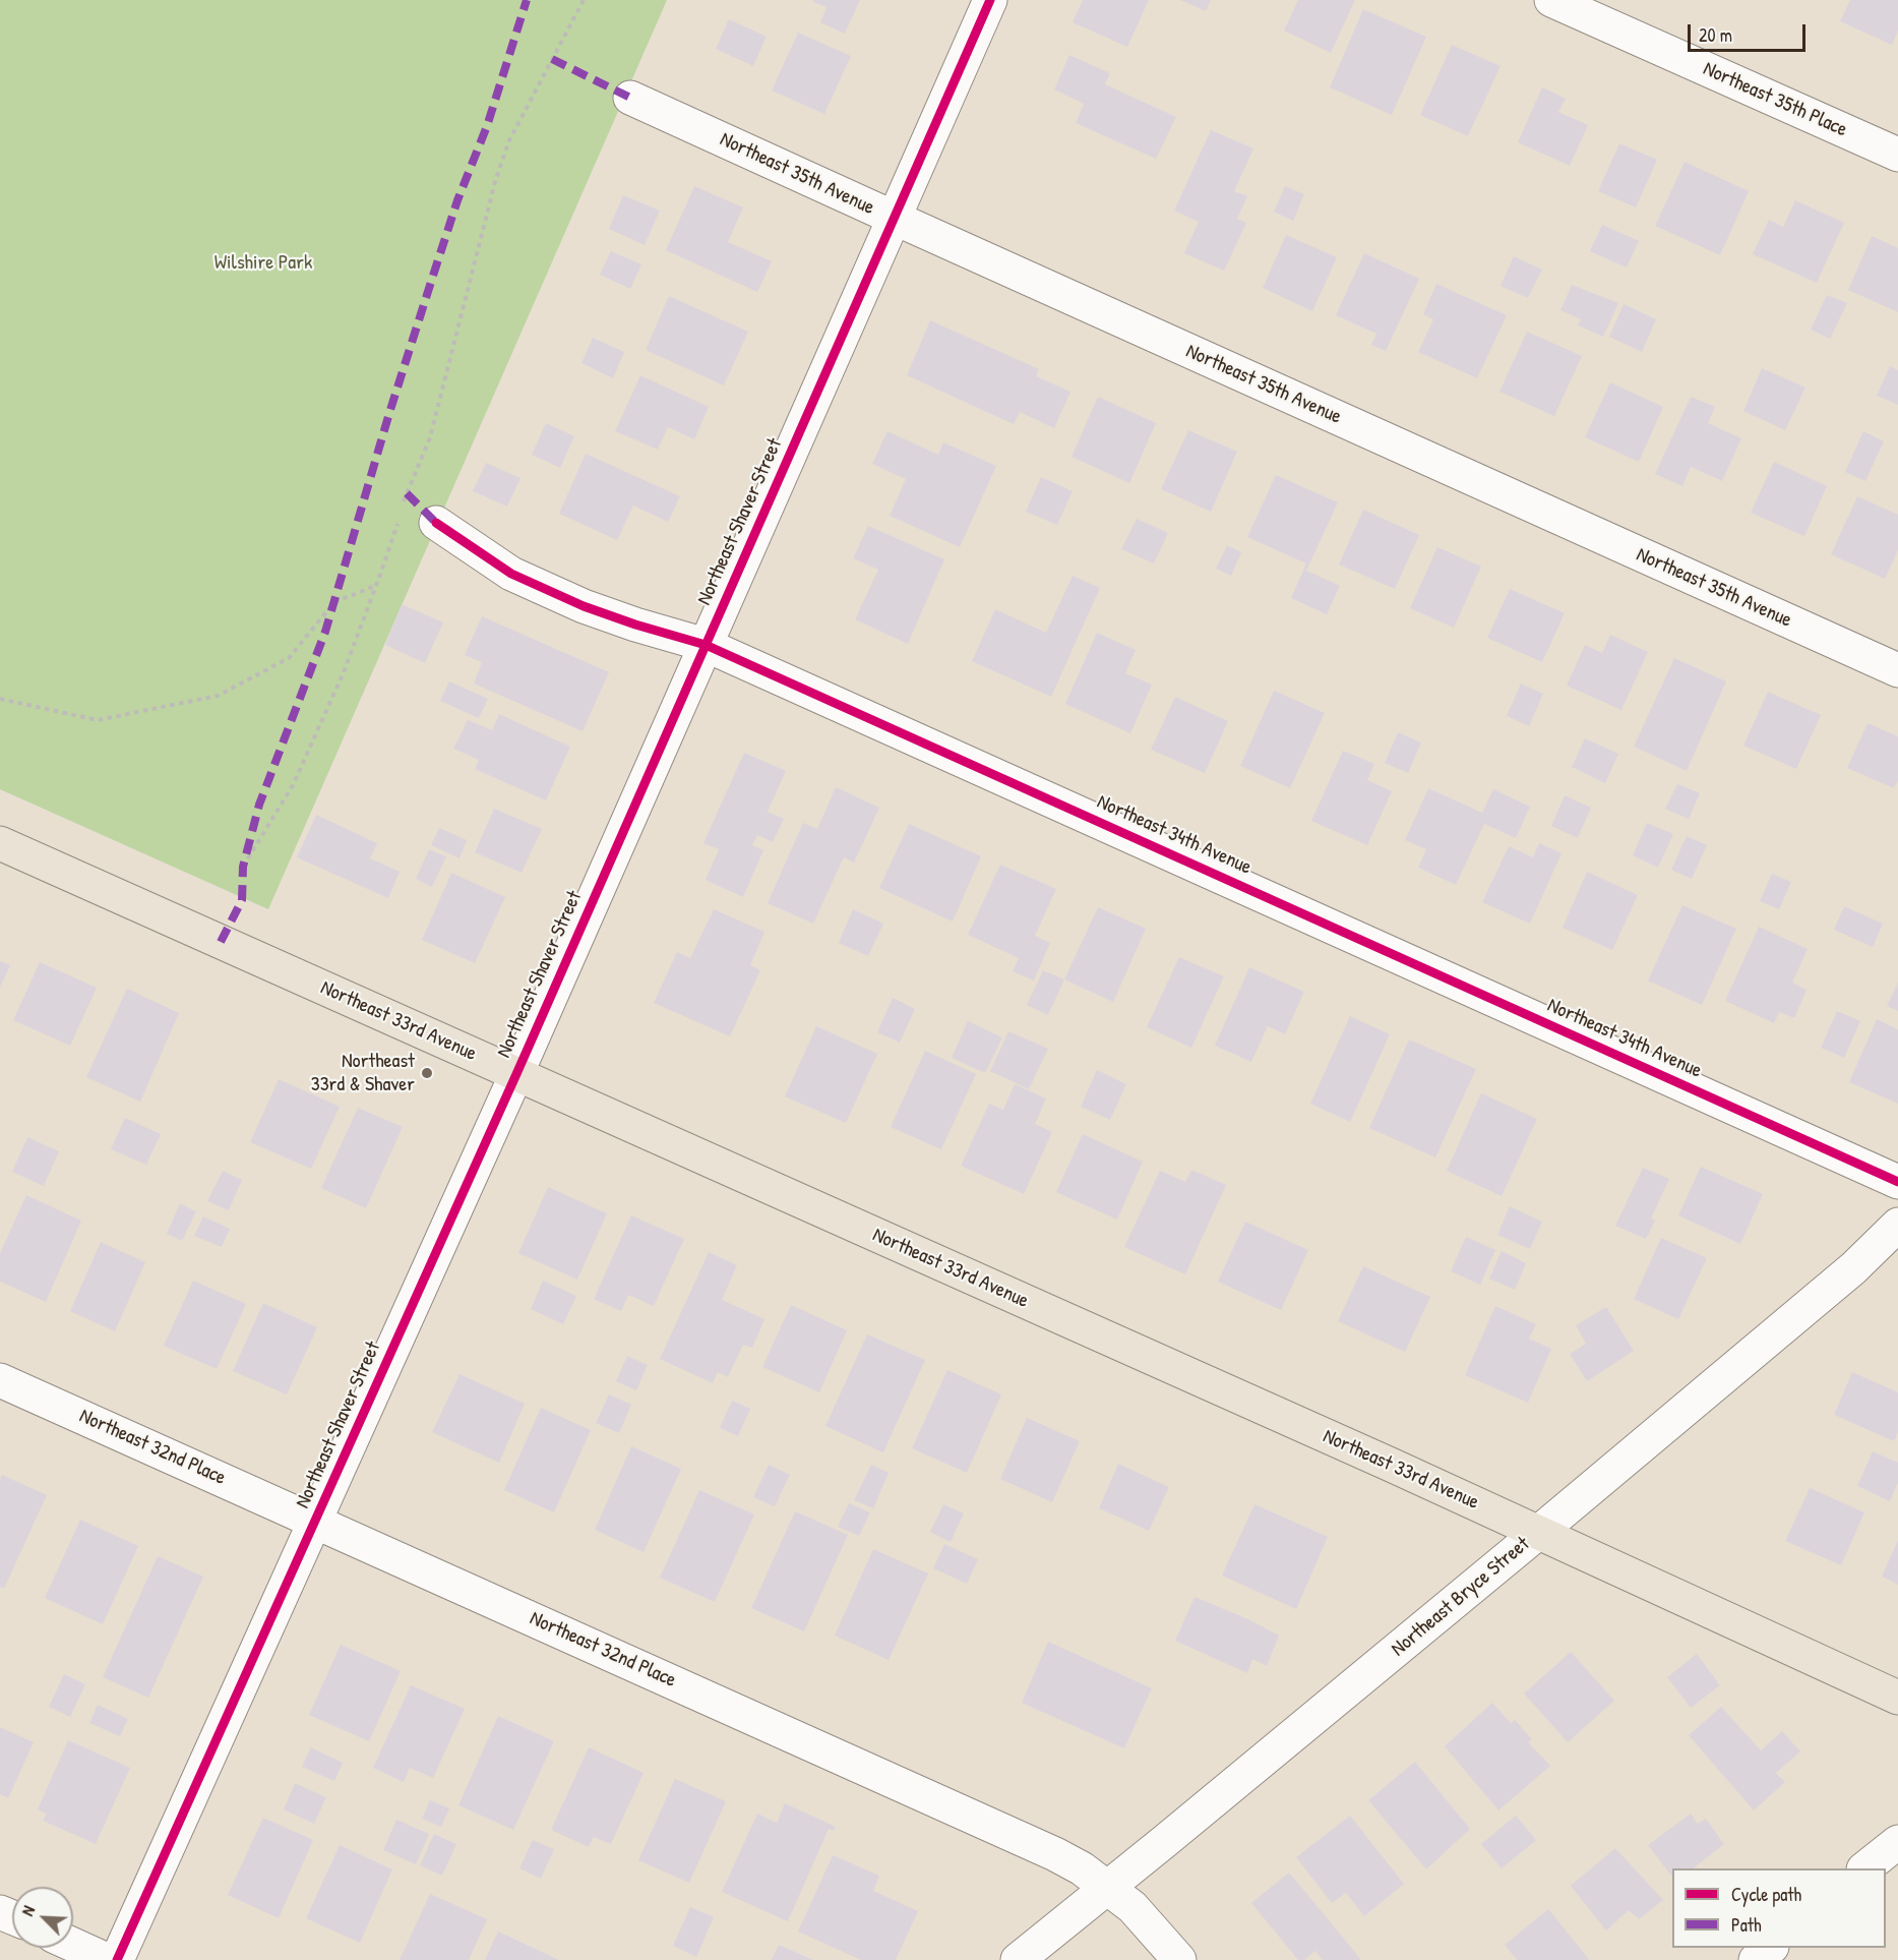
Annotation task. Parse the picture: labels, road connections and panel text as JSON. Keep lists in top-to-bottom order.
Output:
{
  "streets": {
    "main road": ["Northeast 33rd Avenue"],
    "street": [
      "Northeast 35th Place",
      "Northeast 35th Avenue",
      "Northeast Shaver Street",
      "Northeast 34th Avenue",
      "Northeast 32nd Place",
      "Northeast Bryce Street"
    ]
  },
  "crossings": [
    ["Northeast 35th Avenue", "Northeast Shaver Street"],
    ["Northeast Shaver Street", "Northeast 34th Avenue"],
    ["Northeast Shaver Street", "Northeast 33rd Avenue"],
    ["Northeast Shaver Street", "Northeast 32nd Place"],
    ["Northeast 33rd Avenue", "Northeast Bryce Street"],
    ["Northeast 32nd Place", "Northeast Bryce Street"]
  ],
  "parks": ["Wilshire Park"],
  "places": ["Northeast 33rd & Shaver"],
  "legend": ["Cycle path", "Path"],
  "scale_bar": "20 m",
  "north": "top left"
}
